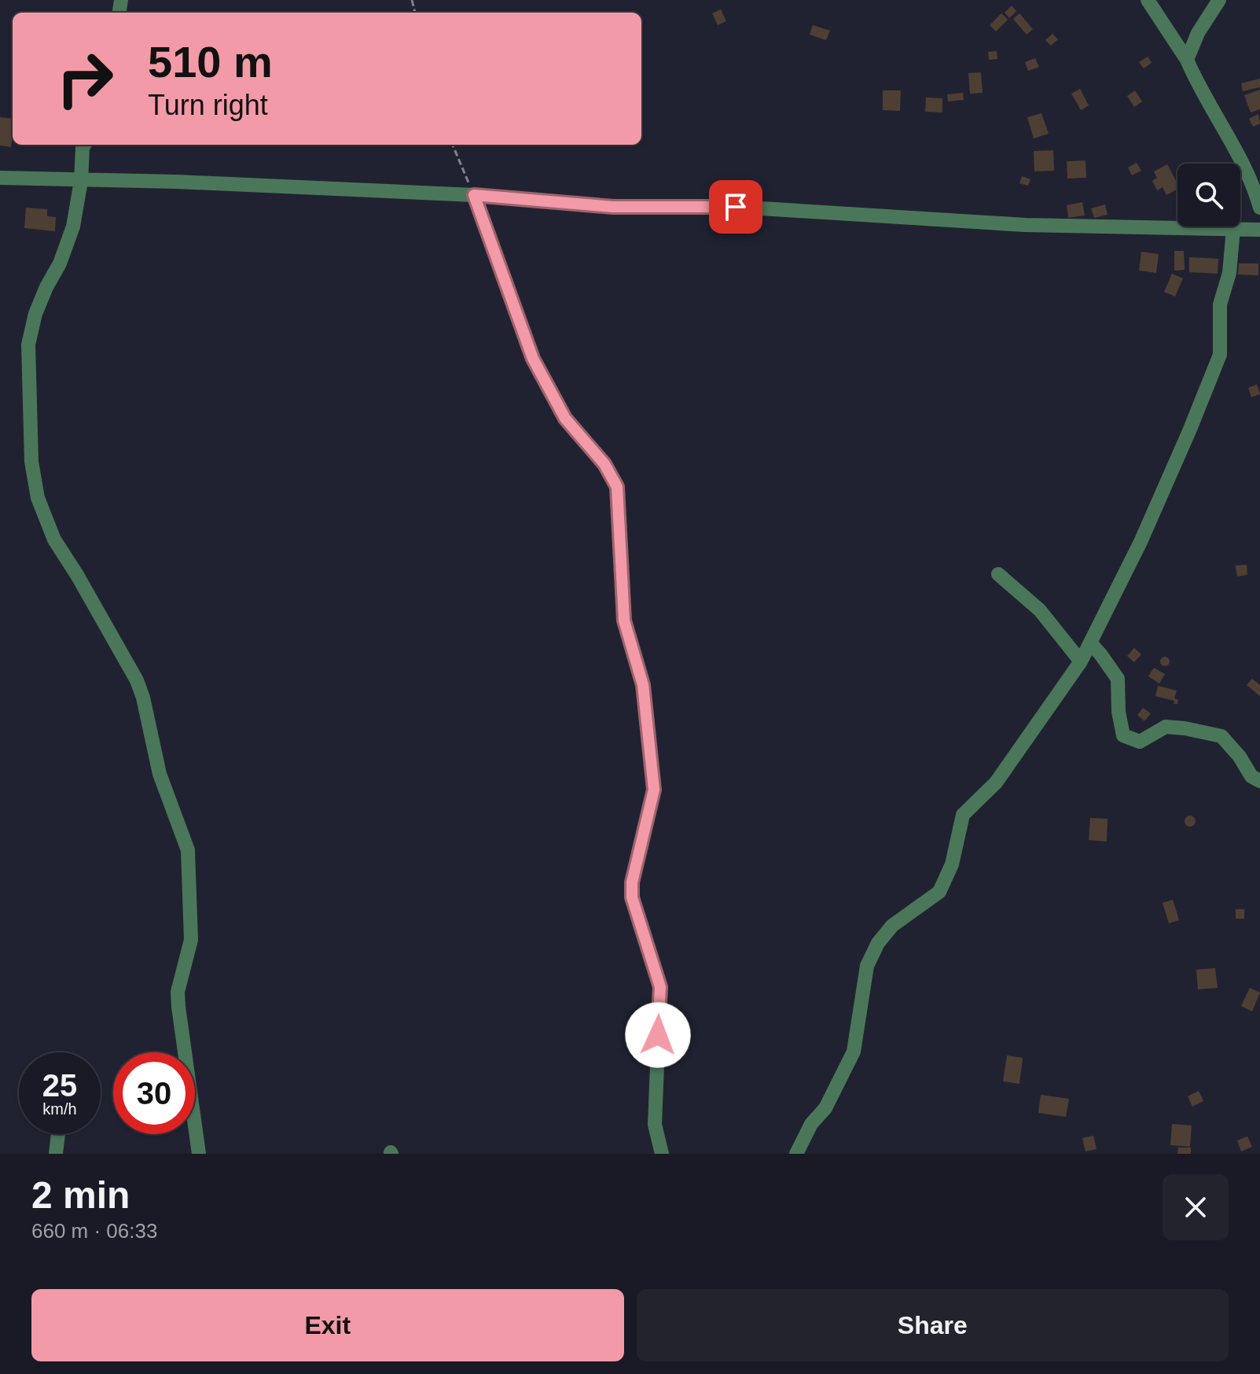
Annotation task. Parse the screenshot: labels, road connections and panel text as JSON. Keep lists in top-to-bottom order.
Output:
{
  "page": {
    "turn": ["510 m", "Turn right"],
    "speed": "25 km/h",
    "limit": "30",
    "heading": ["2 min", "660 m · 06:33"],
    "buttons": ["Exit", "Share"]
  }
}
